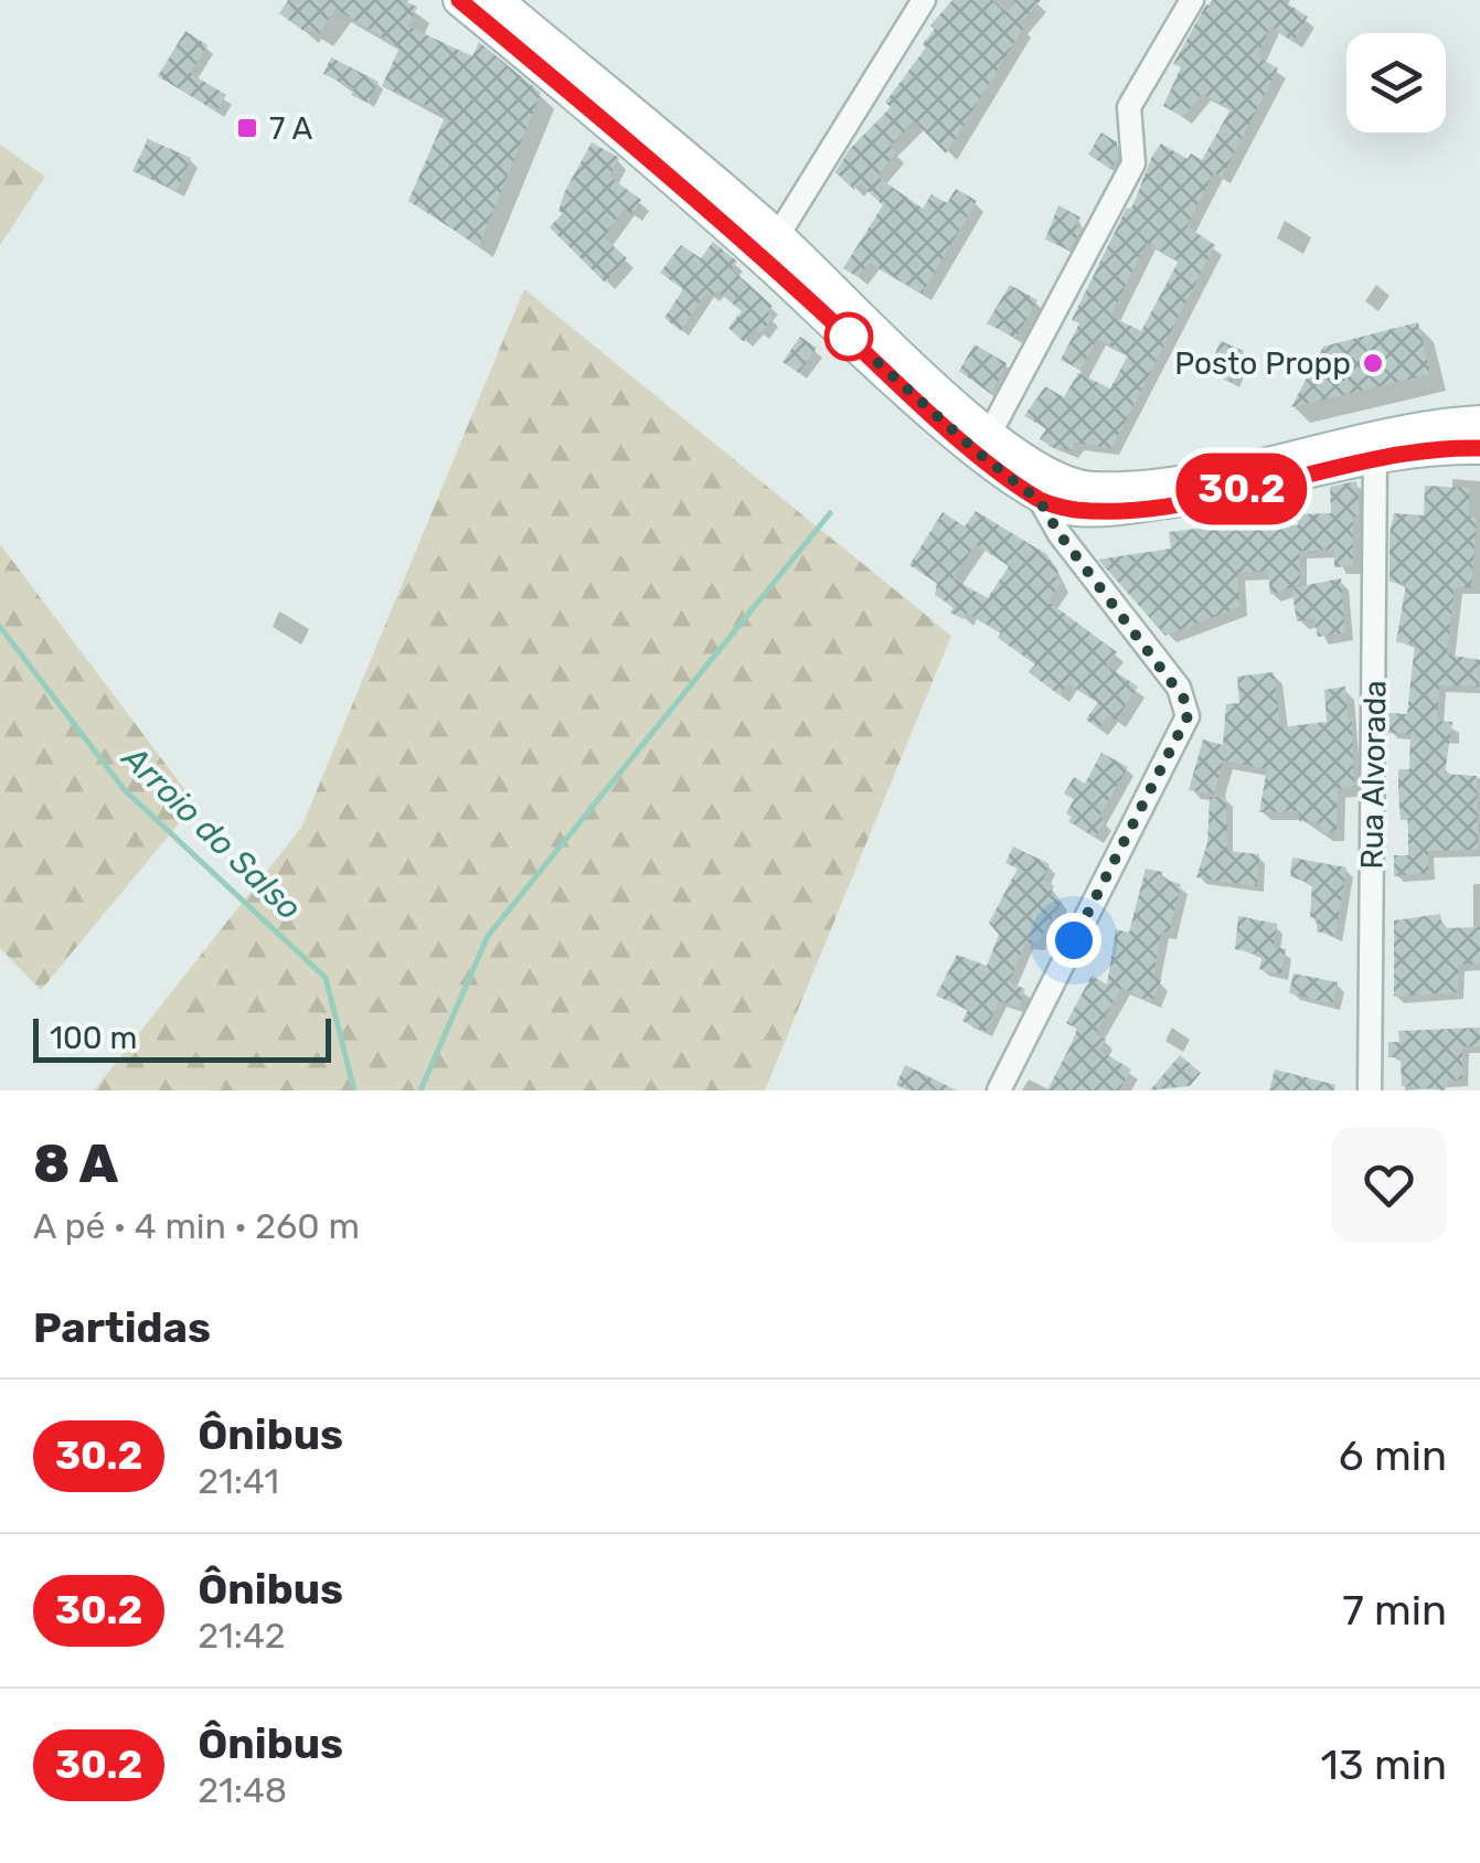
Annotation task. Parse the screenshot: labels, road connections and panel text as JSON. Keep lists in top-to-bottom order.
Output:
{
  "streets": {
    "street": ["Rua Alvorada"]
  },
  "water": ["Arroio do Salso"],
  "places": {
    "transit": ["7 A"],
    "other": ["Posto Propp"]
  },
  "lines": ["bus line 30.2"],
  "scale_bar": "100 m",
  "page": {
    "on_map": "30.2",
    "scale": "100 m",
    "heading": [
      ["8 A", "A pé · 4 min · 260 m"],
      "Partidas"
    ],
    "list": [
      {
        "mark": "30.2",
        "name": "Ônibus",
        "note": "21:41",
        "value": "6 min"
      },
      {
        "mark": "30.2",
        "name": "Ônibus",
        "note": "21:42",
        "value": "7 min"
      },
      {
        "mark": "30.2",
        "name": "Ônibus",
        "note": "21:48",
        "value": "13 min"
      }
    ]
  }
}
